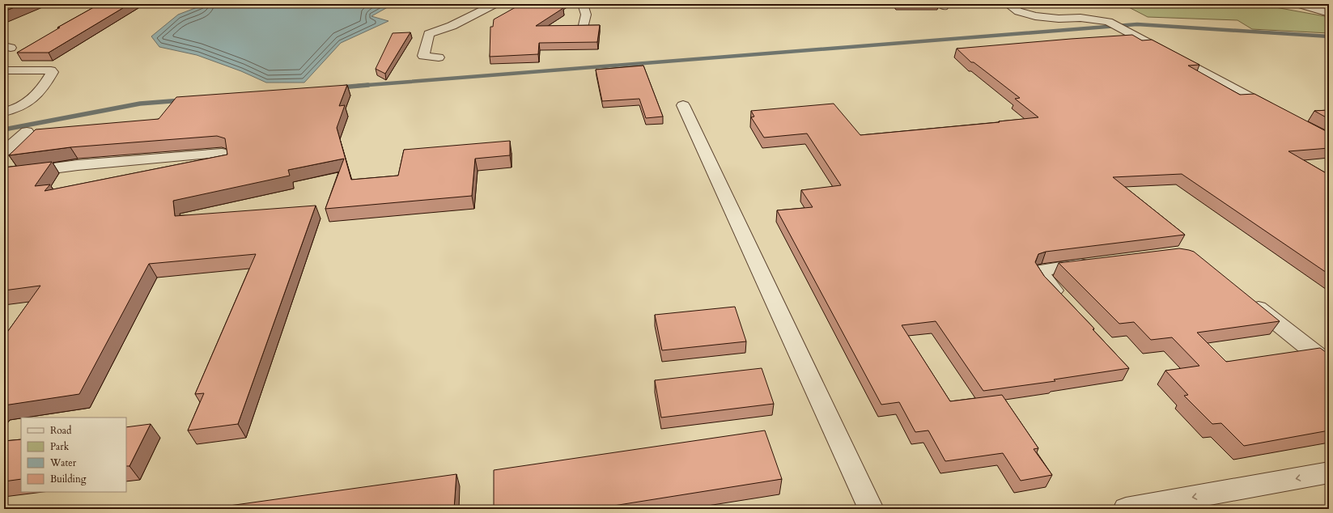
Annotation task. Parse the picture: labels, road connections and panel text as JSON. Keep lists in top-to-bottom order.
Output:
{
  "legend": [
    "Road",
    "Park",
    "Water",
    "Building"
  ]
}
